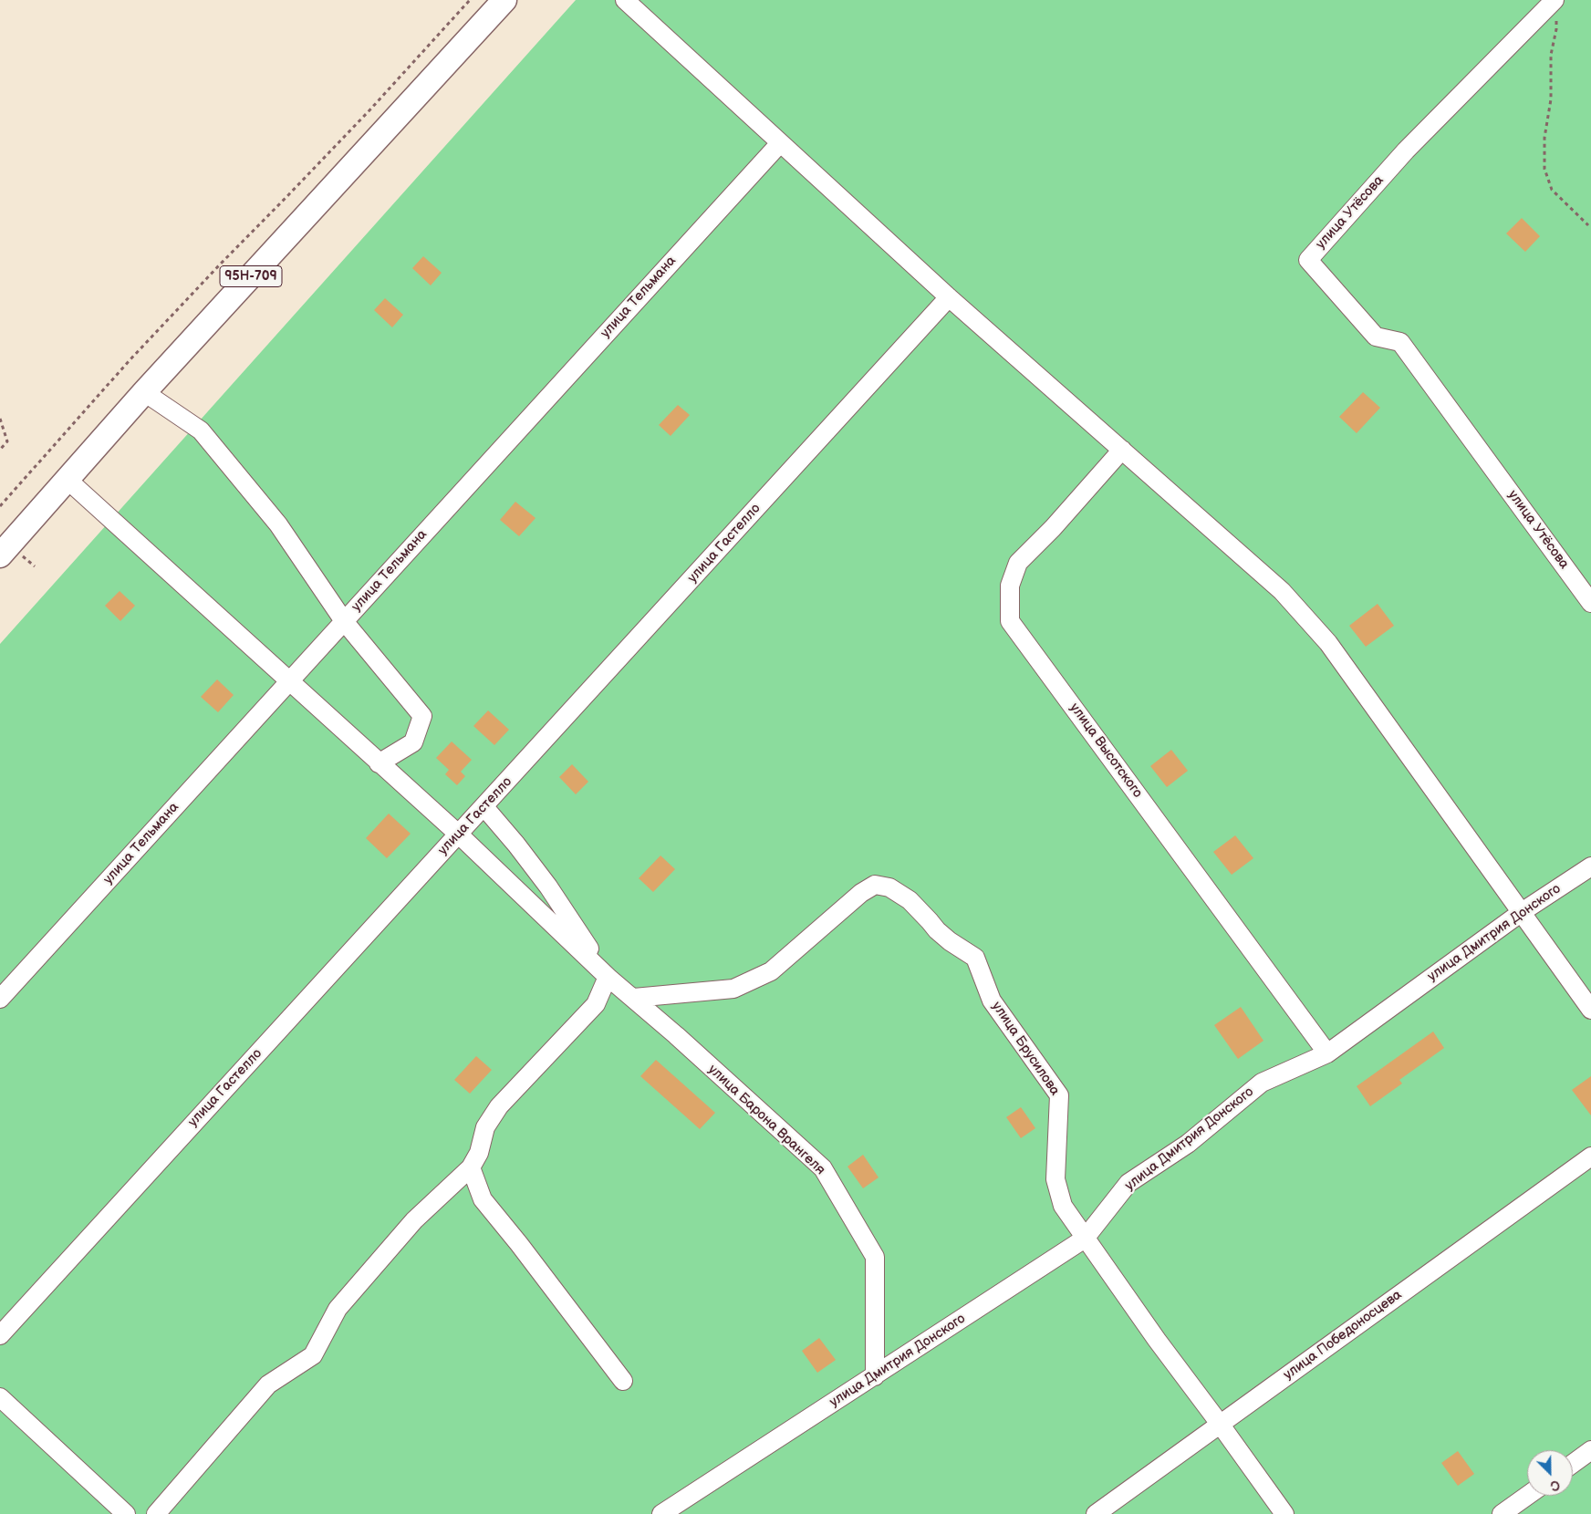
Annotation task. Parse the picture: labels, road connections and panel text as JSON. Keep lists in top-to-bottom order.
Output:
{
  "streets": {
    "main road": ["95Н-709"],
    "street": [
      "улица Утёсова",
      "улица Тельмана",
      "улица Гастелло",
      "улица Высотского",
      "улица Дмитрия Донского",
      "улица Брусилова",
      "улица Барона Врангеля",
      "улица Победоносцева"
    ]
  },
  "crossings": [
    ["улица Высотского", "улица Дмитрия Донского"],
    ["улица Дмитрия Донского", "улица Брусилова"],
    ["улица Дмитрия Донского", "улица Барона Врангеля"],
    ["улица Брусилова", "улица Барона Врангеля"],
    ["улица Брусилова", "улица Победоносцева"]
  ],
  "north": "bottom right"
}
